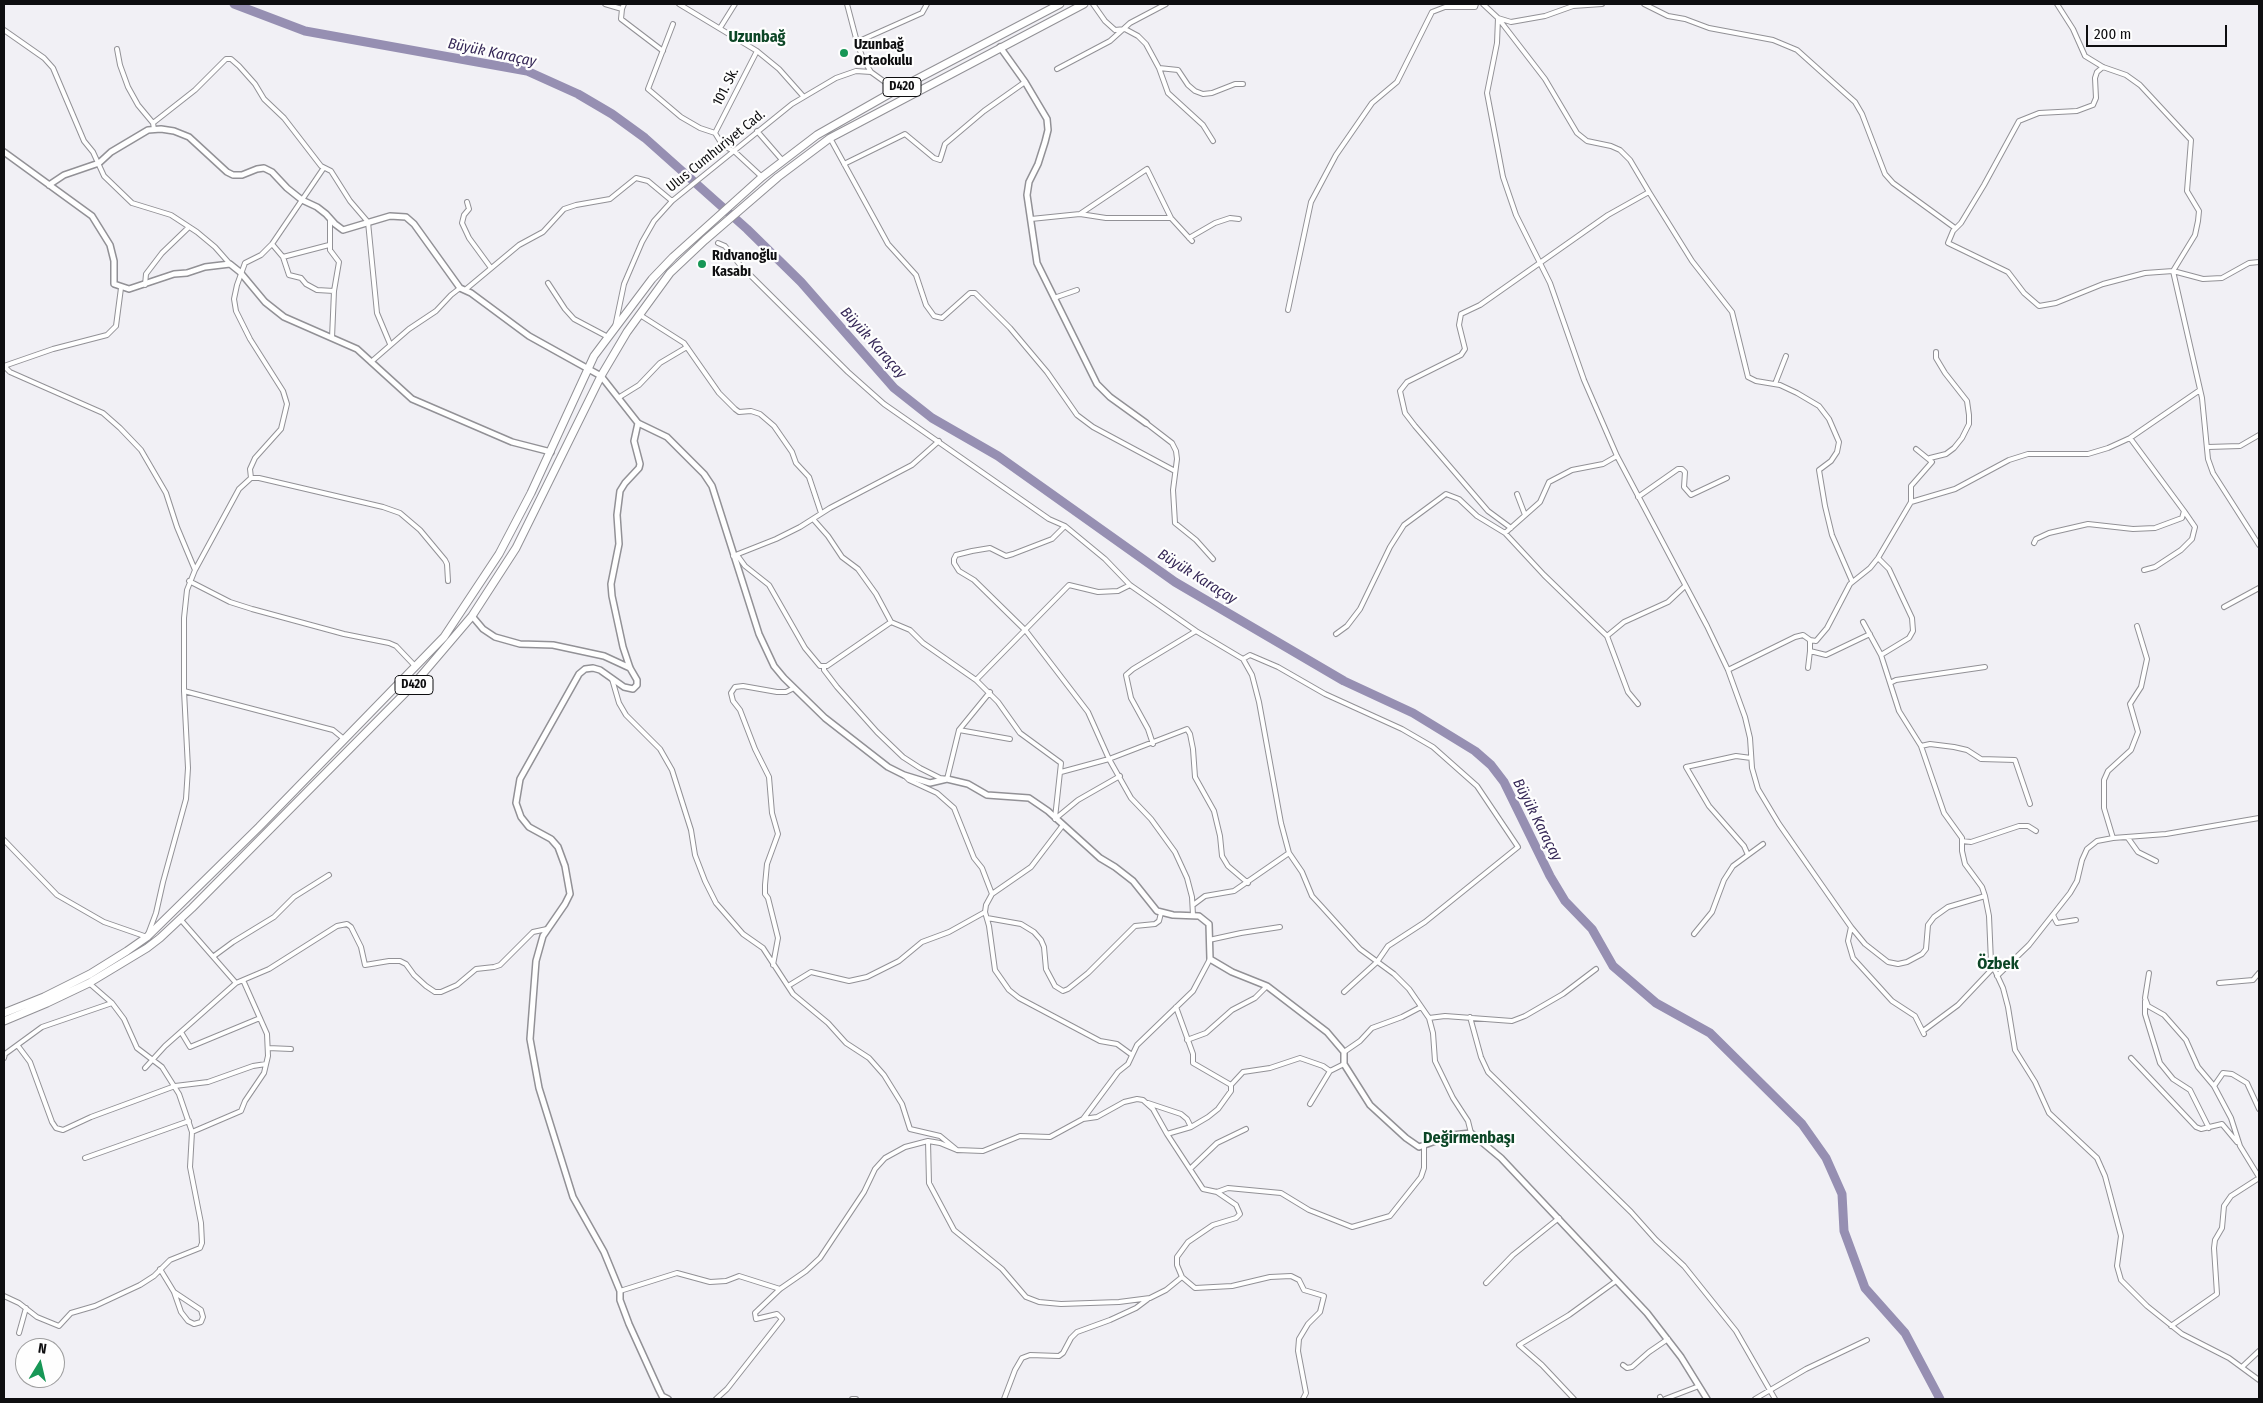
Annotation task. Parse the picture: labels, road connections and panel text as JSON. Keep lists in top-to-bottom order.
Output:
{
  "streets": {
    "highway": ["D420"],
    "street": ["101. Sk.", "Ulus Cumhuriyet Cad."]
  },
  "crossings": [
    ["D420", "Ulus Cumhuriyet Cad."]
  ],
  "districts": ["Uzunbağ", "Özbek", "Değirmenbaşı"],
  "water": ["Büyük Karaçay"],
  "places": ["Uzunbağ Ortaokulu", "Rıdvanoğlu Kasabı"],
  "scale_bar": "200 m",
  "north": "top"
}
